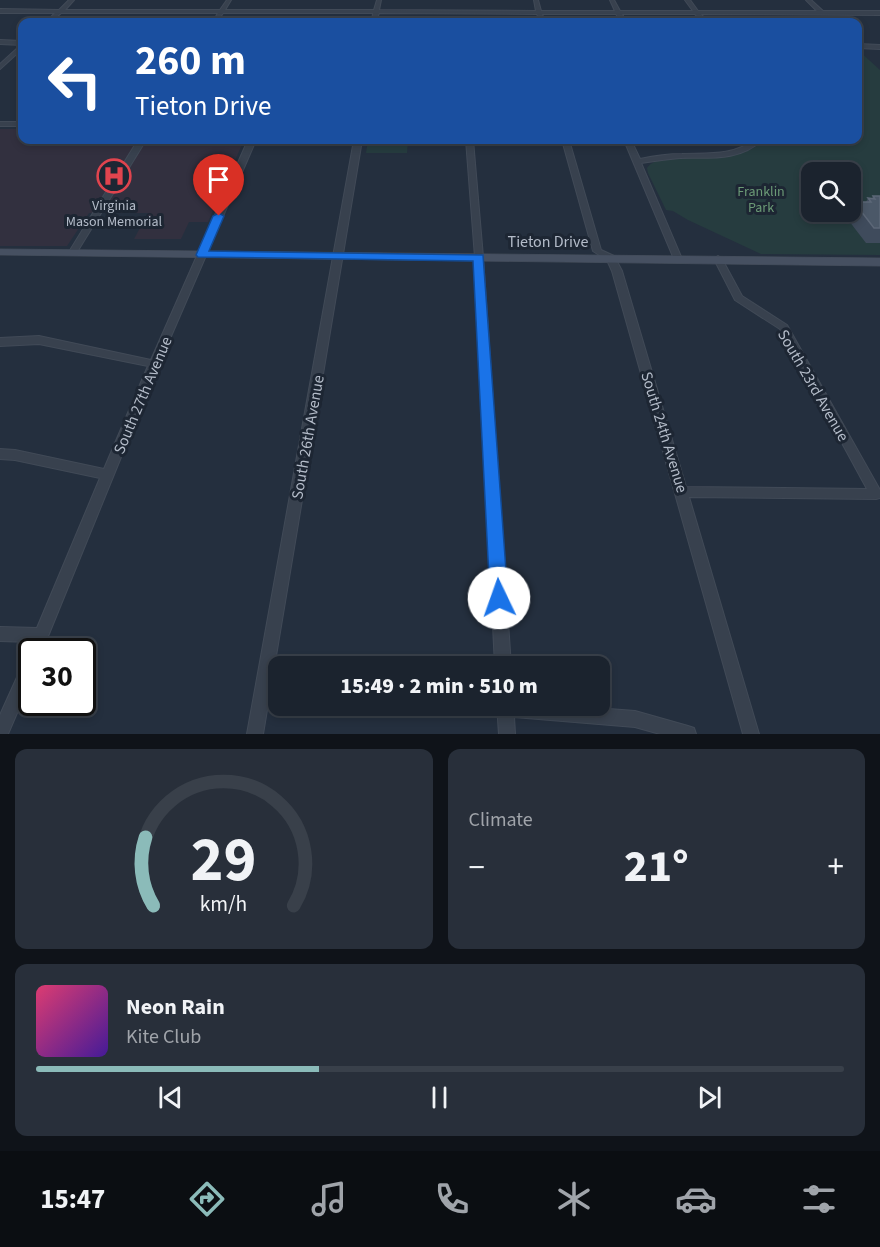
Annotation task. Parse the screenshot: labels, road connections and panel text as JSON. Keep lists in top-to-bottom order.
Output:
{
  "streets": {
    "main road": ["Tieton Drive"],
    "street": [
      "South 23rd Avenue",
      "South 27th Avenue",
      "South 24th Avenue",
      "South 26th Avenue"
    ]
  },
  "crossings": [
    ["Tieton Drive", "South 23rd Avenue"],
    ["Tieton Drive", "South 27th Avenue"],
    ["Tieton Drive", "South 24th Avenue"],
    ["Tieton Drive", "South 26th Avenue"],
    ["South 23rd Avenue", "South 24th Avenue"]
  ],
  "parks": ["Franklin Park"],
  "places": {
    "hospital": ["Virginia Mason Memorial"]
  },
  "page": {
    "turn": ["260 m", "Tieton Drive"],
    "limit": "30",
    "trip": "15:49 · 2 min · 510 m",
    "tile": "Climate",
    "heat": ["−", "21°", "+"],
    "song": ["Neon Rain", "Kite Club"],
    "tabs": "15:47",
    "gauge": ["29", "km/h"]
  }
}
